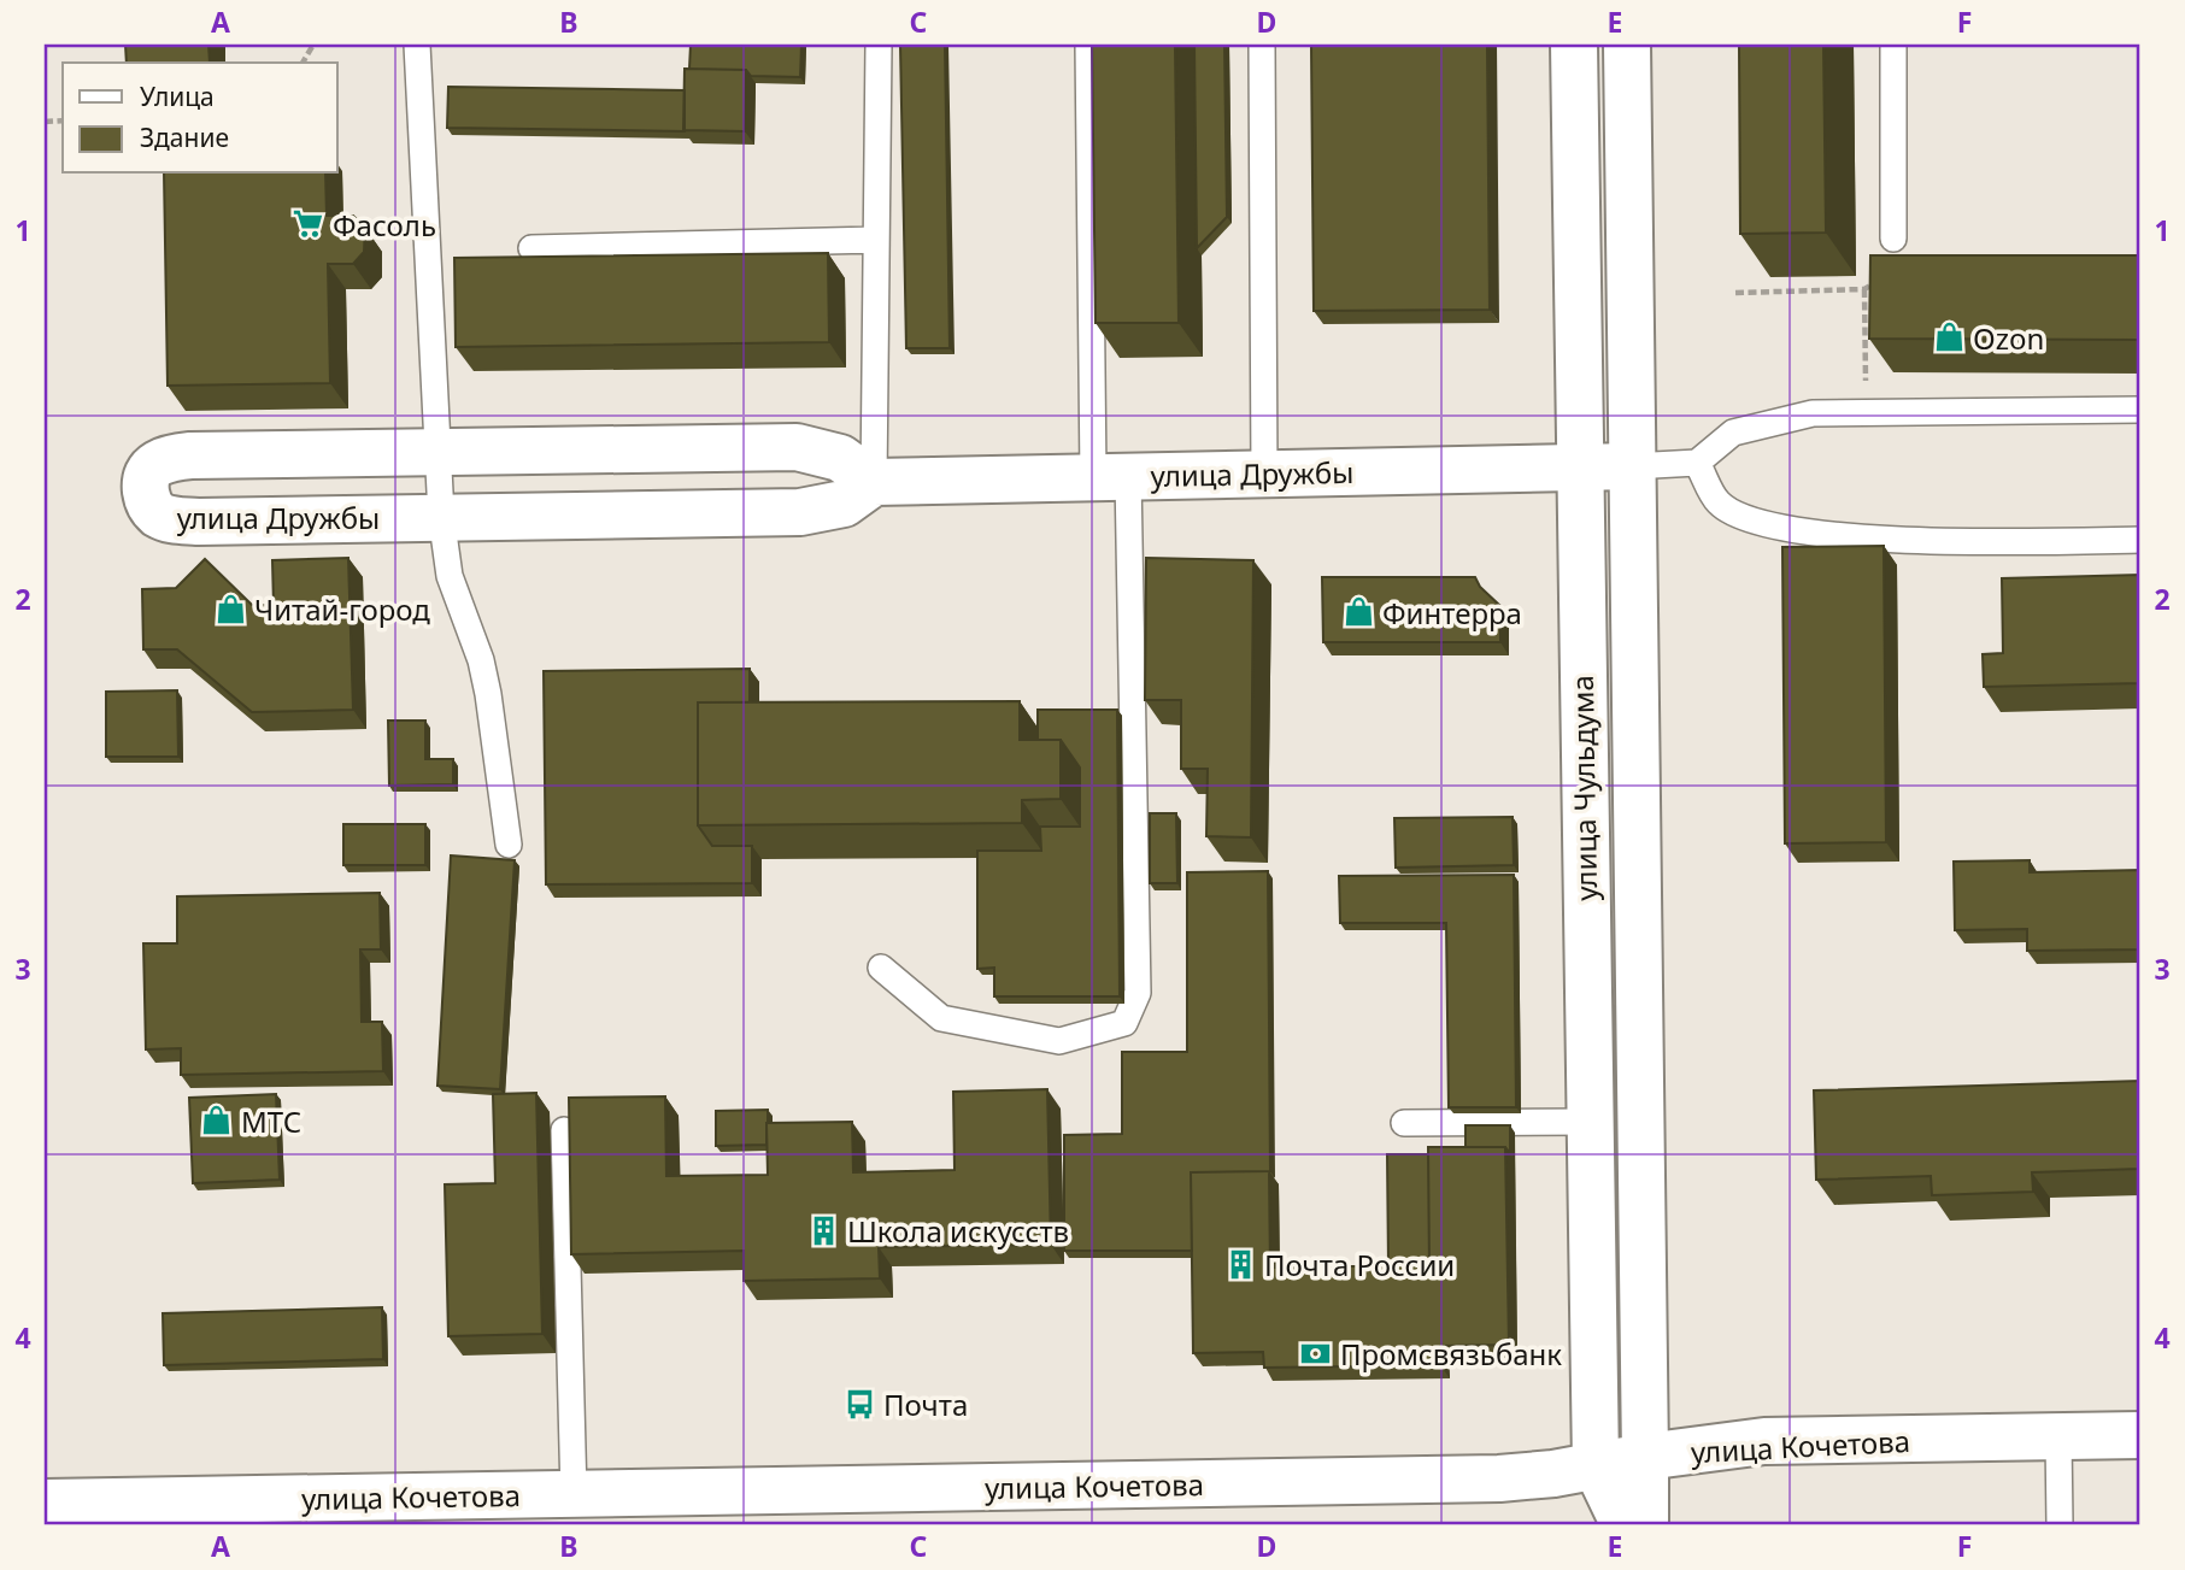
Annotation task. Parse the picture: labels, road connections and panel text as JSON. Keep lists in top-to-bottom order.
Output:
{
  "streets": {
    "main road": ["улица Дружбы", "улица Чульдума", "улица Кочетова"]
  },
  "crossings": [
    ["улица Дружбы", "улица Чульдума"],
    ["улица Чульдума", "улица Кочетова"]
  ],
  "places": {
    "supermarket": ["Фасоль"],
    "shop": [
      "Ozon",
      "Читай-город",
      "Финтерра",
      "МТС"
    ],
    "building": ["Школа искусств", "Почта России"],
    "bank": ["Промсвязьбанк"],
    "bus stop": ["Почта"]
  },
  "legend": ["Улица", "Здание"],
  "grid": {
    "columns": [
      "A",
      "B",
      "C",
      "D",
      "E",
      "F"
    ],
    "rows": [
      "1",
      "2",
      "3",
      "4"
    ]
  }
}
